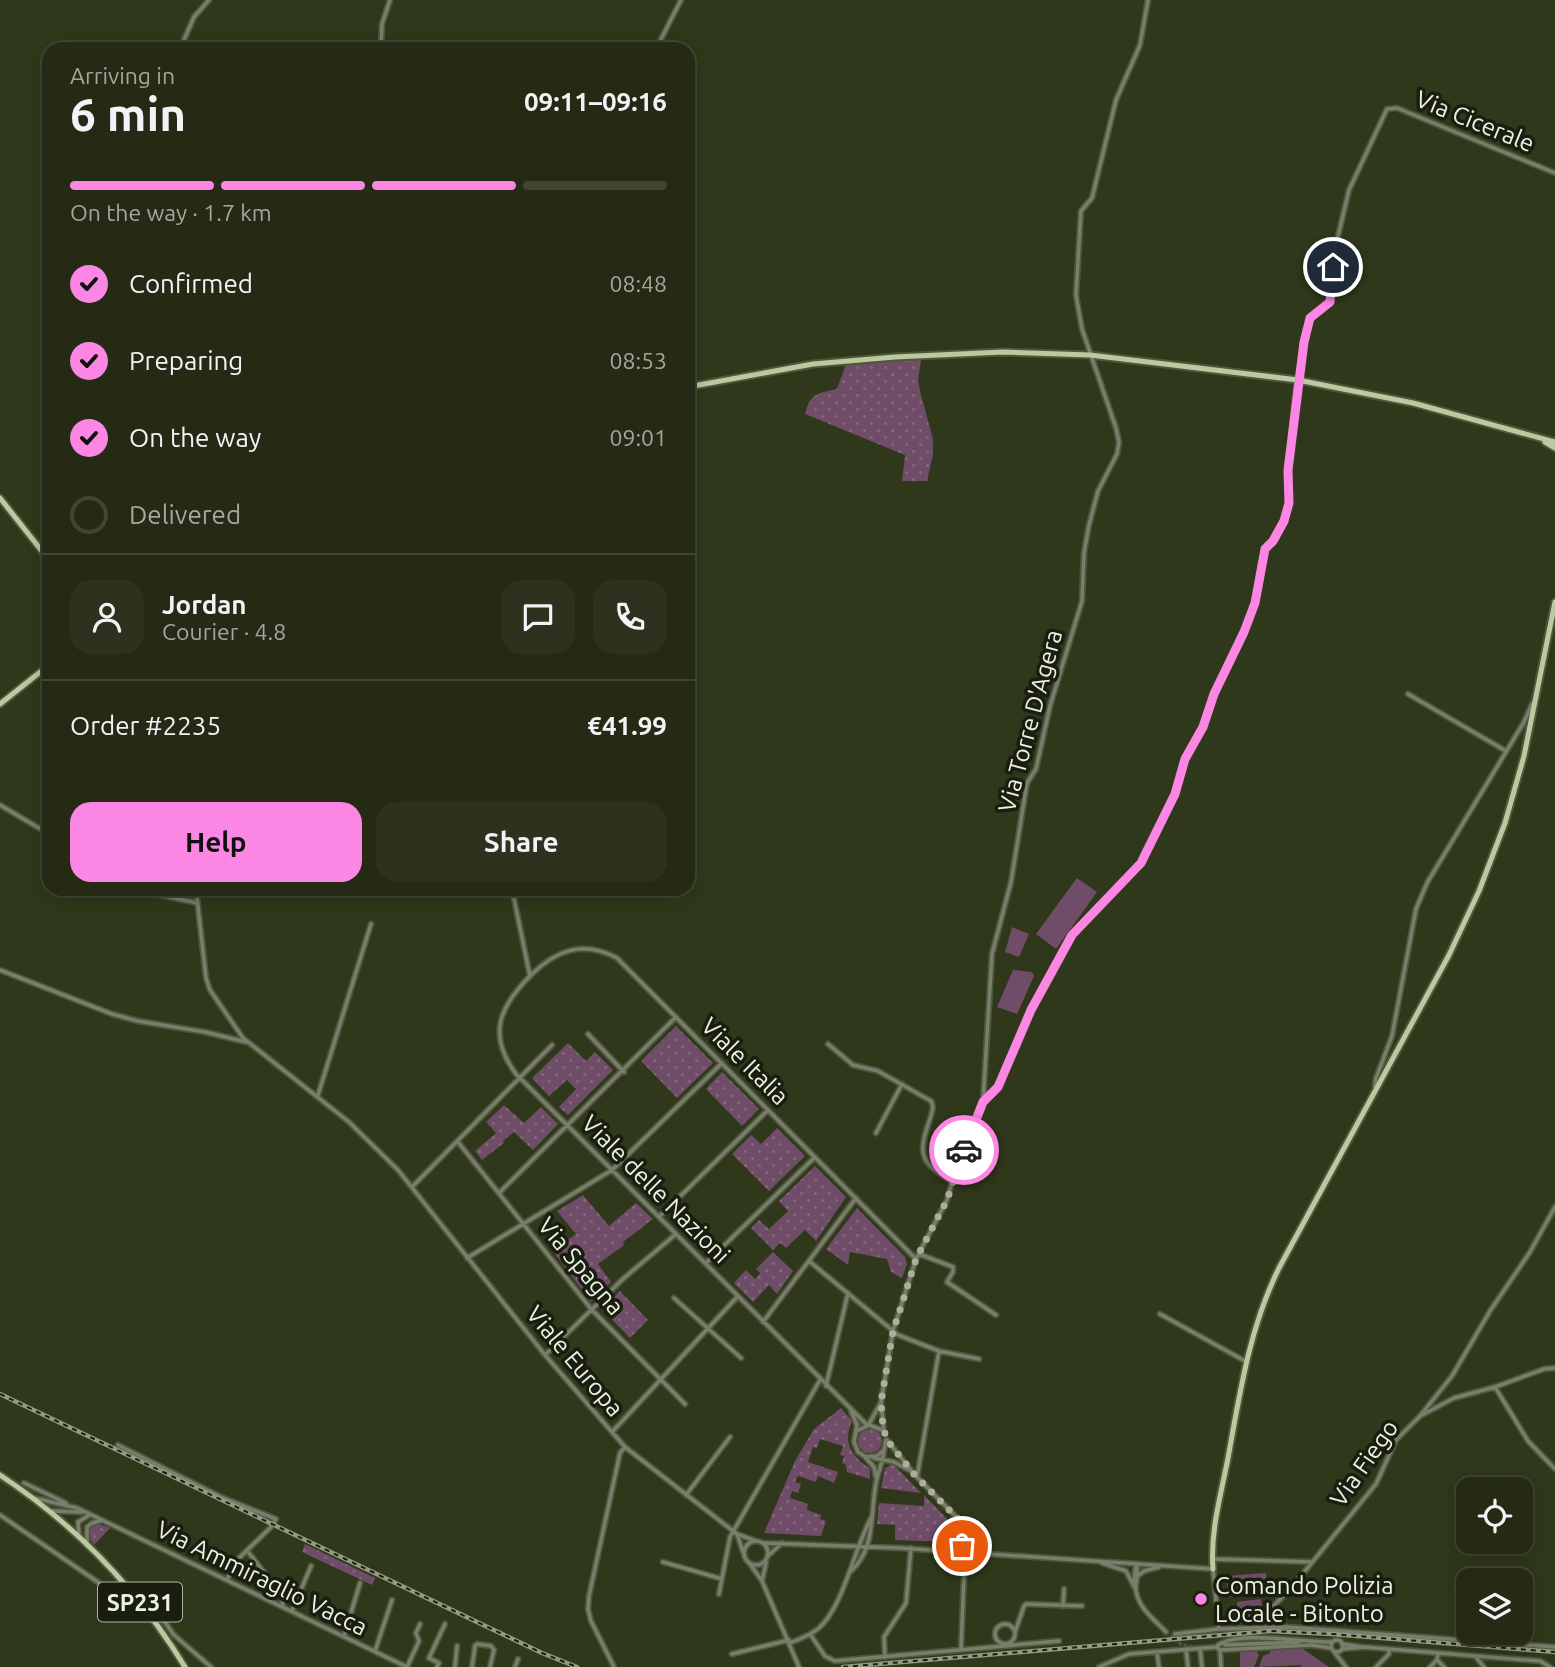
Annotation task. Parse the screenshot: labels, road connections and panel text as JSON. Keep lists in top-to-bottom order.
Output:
{
  "streets": {
    "main road": ["SP231"],
    "street": [
      "Via Cicerale",
      "Via Torre D'Agera",
      "Viale Italia",
      "Viale delle Nazioni",
      "Via Spagna",
      "Viale Europa",
      "Via Fiego",
      "Via Ammiraglio Vacca"
    ]
  },
  "crossings": [
    ["Via Cicerale", "Via Torre D'Agera"],
    ["Via Torre D'Agera", "Viale Italia"],
    ["Viale Italia", "Viale delle Nazioni"],
    ["Via Ammiraglio Vacca", "SP231"]
  ],
  "places": ["Comando Polizia Locale - Bitonto"],
  "page": {
    "heading": ["6 min", "Arriving in", "09:11–09:16"],
    "panel": [
      "Jordan",
      "Courier · 4.8",
      "Order #2235",
      "€41.99"
    ],
    "bar": "On the way · 1.7 km",
    "list": [
      ["Confirmed", "08:48"],
      ["Preparing", "08:53"],
      ["On the way", "09:01"],
      "Delivered"
    ],
    "buttons": ["Help", "Share"]
  }
}
